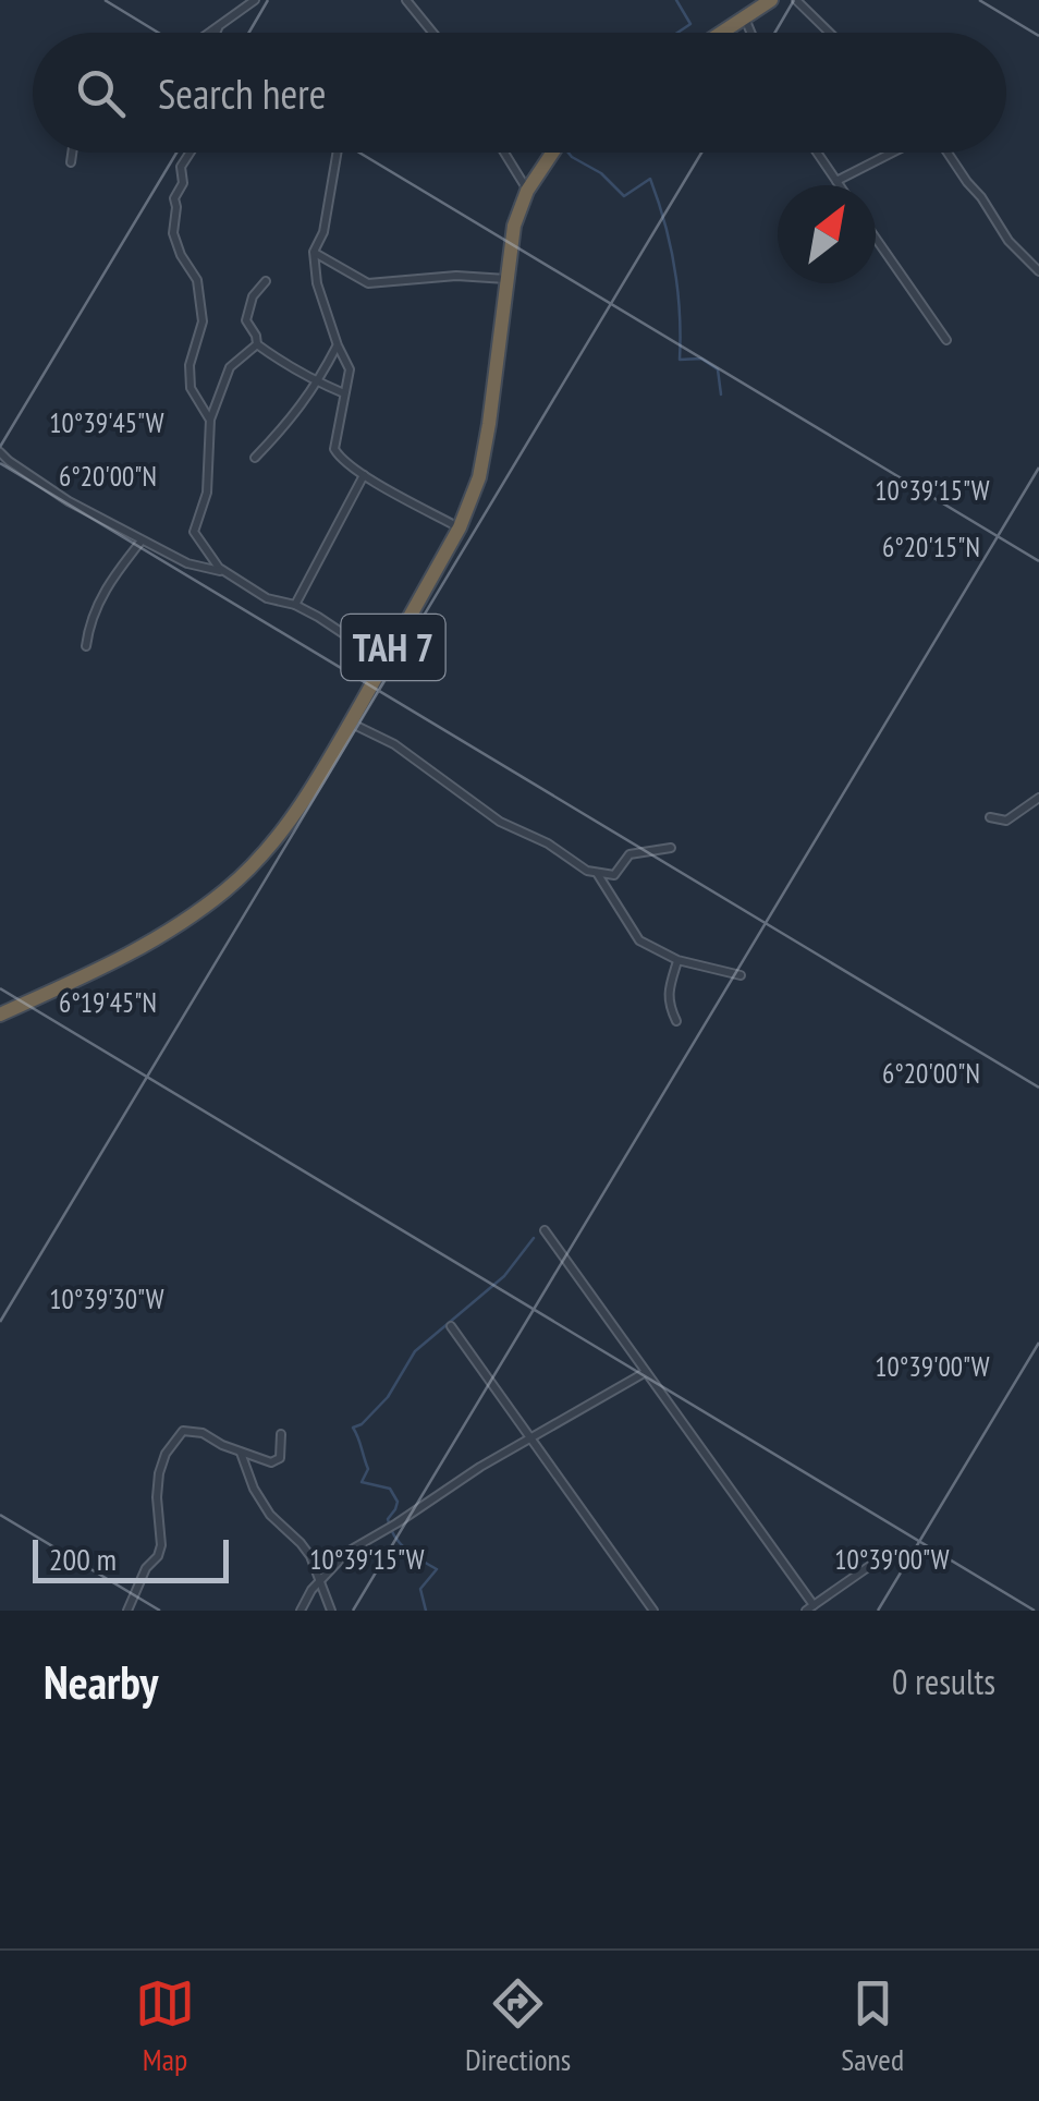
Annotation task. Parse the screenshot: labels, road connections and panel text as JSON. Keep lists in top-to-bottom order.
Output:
{
  "streets": {
    "highway": ["TAH 7"]
  },
  "scale_bar": "200 m",
  "north": "top right",
  "page": {
    "search": "Search here",
    "scale": "200 m",
    "heading": ["Nearby", "0 results"],
    "nav": ["Map", "Directions", "Saved"]
  },
  "coordinates": [
    "10°39'45\"W",
    "6°20'00\"N",
    "10°39'15\"W",
    "6°20'15\"N",
    "6°19'45\"N",
    "10°39'30\"W",
    "10°39'00\"W"
  ]
}
